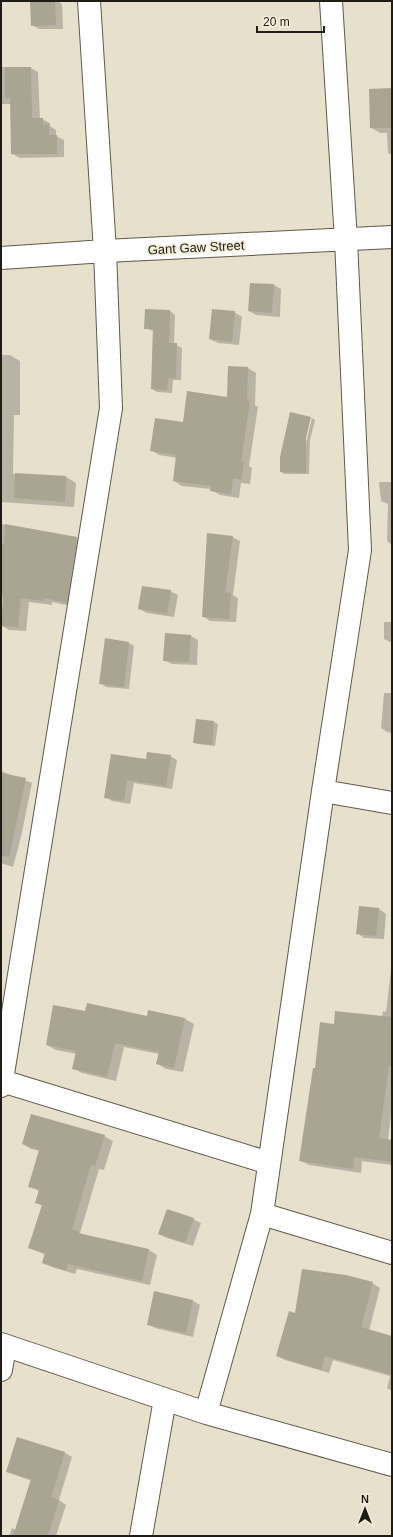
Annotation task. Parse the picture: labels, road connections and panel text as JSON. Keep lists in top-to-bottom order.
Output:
{
  "streets": {
    "street": ["Gant Gaw Street"]
  },
  "scale_bar": "20 m",
  "north": "top"
}
